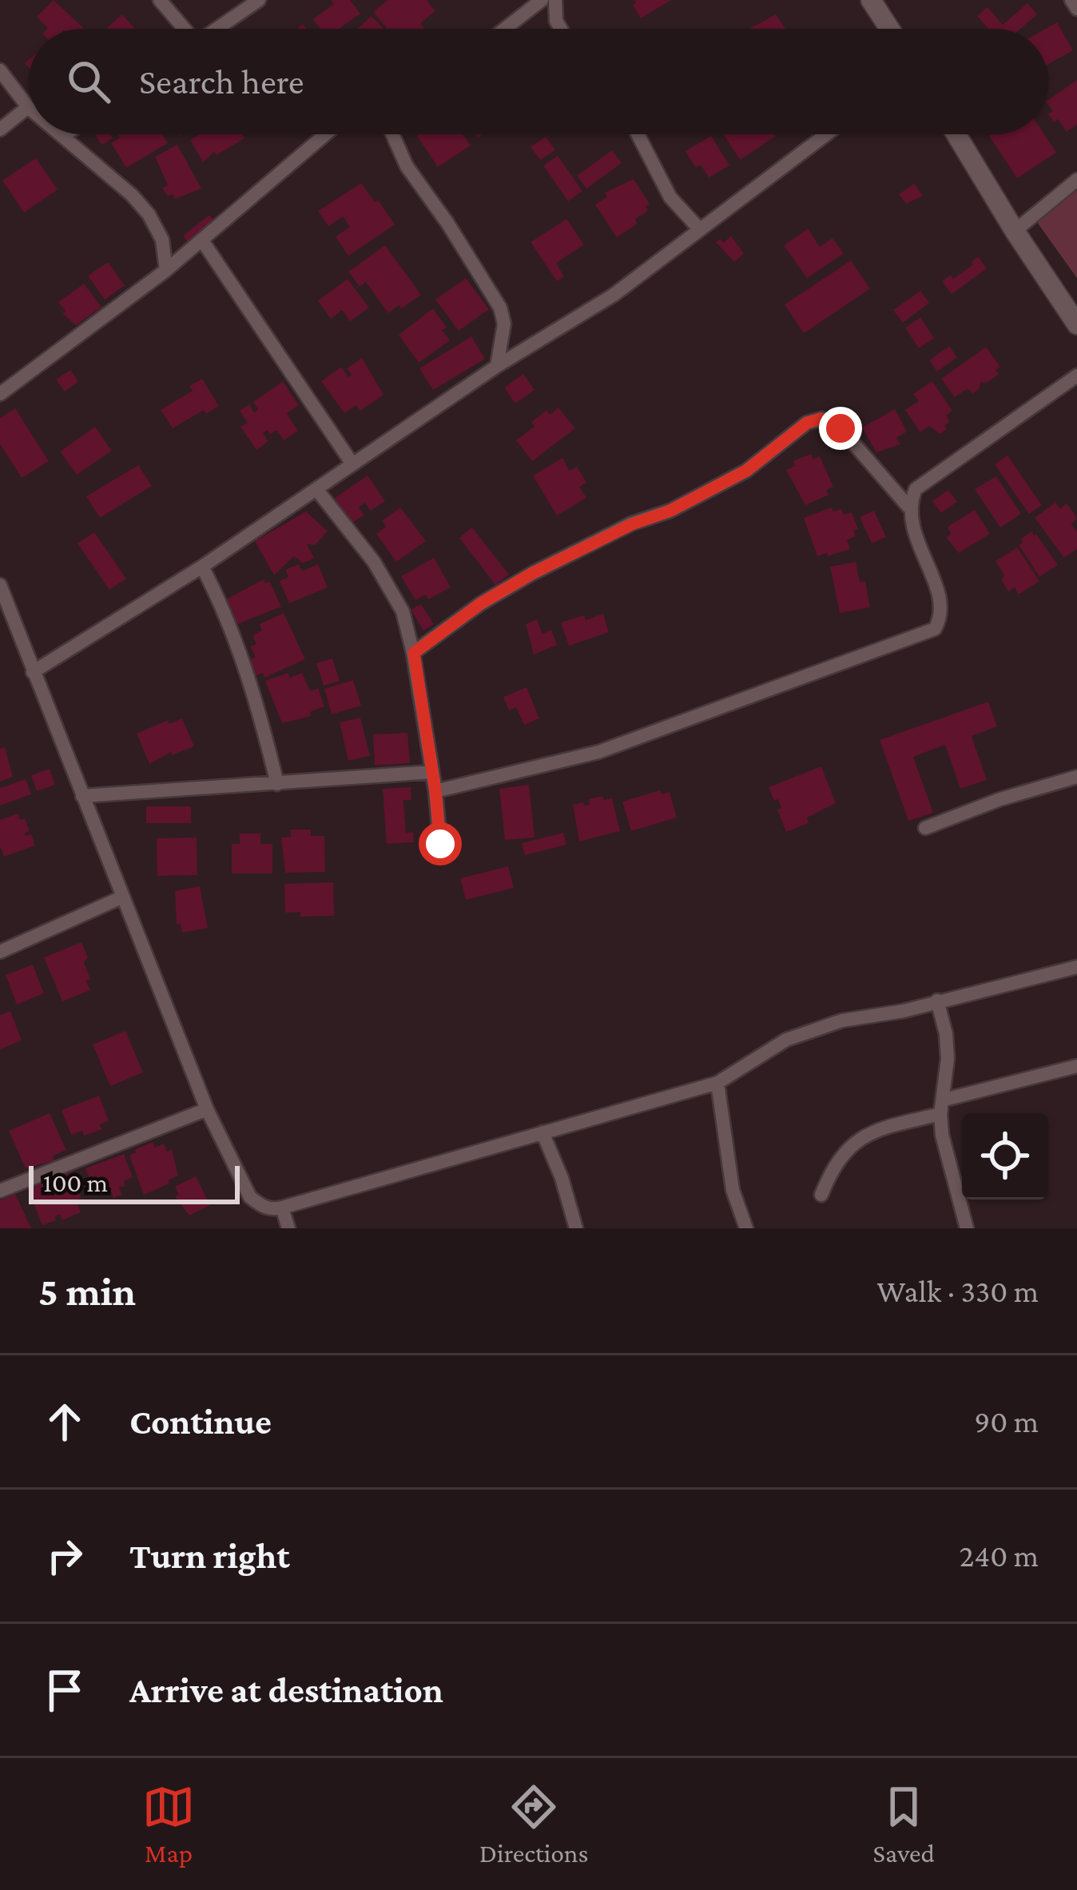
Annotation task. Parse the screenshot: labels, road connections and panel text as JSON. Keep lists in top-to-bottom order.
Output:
{
  "scale_bar": "100 m",
  "page": {
    "search": "Search here",
    "scale": "100 m",
    "heading": ["5 min", "Walk · 330 m"],
    "list": [
      ["Continue", "90 m"],
      ["Turn right", "240 m"],
      "Arrive at destination"
    ],
    "nav": ["Map", "Directions", "Saved"]
  }
}
